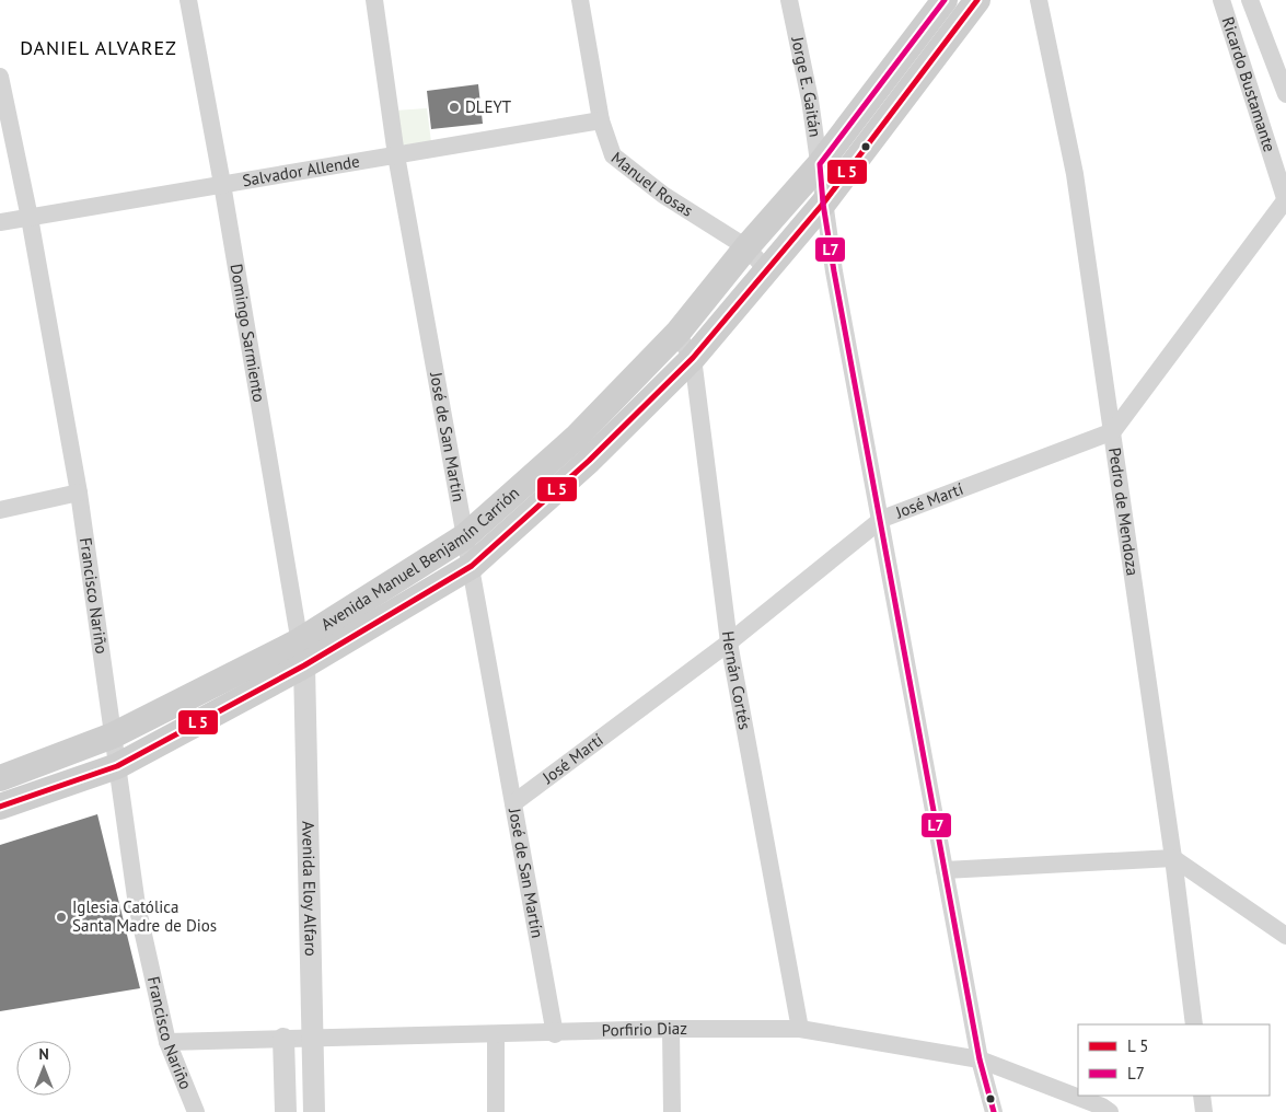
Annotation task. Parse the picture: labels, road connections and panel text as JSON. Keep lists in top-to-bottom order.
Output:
{
  "streets": {
    "main road": ["Avenida Manuel Benjamín Carrión"],
    "street": [
      "Ricardo Bustamante",
      "Jorge E. Gaitán",
      "Salvador Allende",
      "Manuel Rosas",
      "Domingo Sarmiento",
      "José de San Martín",
      "José Martí",
      "Pedro de Mendoza",
      "Francisco Nariño",
      "Hernán Cortés",
      "Avenida Eloy Alfaro",
      "Porfirio Diaz"
    ]
  },
  "crossings": [
    ["Jorge E. Gaitán", "José Martí"],
    ["Jorge E. Gaitán", "Avenida Manuel Benjamín Carrión"],
    ["Jorge E. Gaitán", "Porfirio Diaz"],
    ["Salvador Allende", "Manuel Rosas"],
    ["Salvador Allende", "Domingo Sarmiento"],
    ["Salvador Allende", "José de San Martín"],
    ["Salvador Allende", "Francisco Nariño"],
    ["Manuel Rosas", "Avenida Manuel Benjamín Carrión"],
    ["Domingo Sarmiento", "Avenida Manuel Benjamín Carrión"],
    ["Domingo Sarmiento", "Avenida Eloy Alfaro"],
    ["José de San Martín", "José Martí"],
    ["José de San Martín", "Avenida Manuel Benjamín Carrión"],
    ["José de San Martín", "Porfirio Diaz"],
    ["José Martí", "Pedro de Mendoza"],
    ["José Martí", "Hernán Cortés"],
    ["Avenida Manuel Benjamín Carrión", "Francisco Nariño"],
    ["Avenida Manuel Benjamín Carrión", "Hernán Cortés"],
    ["Avenida Manuel Benjamín Carrión", "Avenida Eloy Alfaro"],
    ["Francisco Nariño", "Porfirio Diaz"],
    ["Hernán Cortés", "Porfirio Diaz"],
    ["Avenida Eloy Alfaro", "Porfirio Diaz"]
  ],
  "districts": ["DANIEL ALVAREZ"],
  "places": ["DLEYT", "Iglesia Católica Santa Madre de Dios"],
  "lines": ["transit line L7"],
  "legend": ["L 5", "L7"],
  "north": "top"
}
